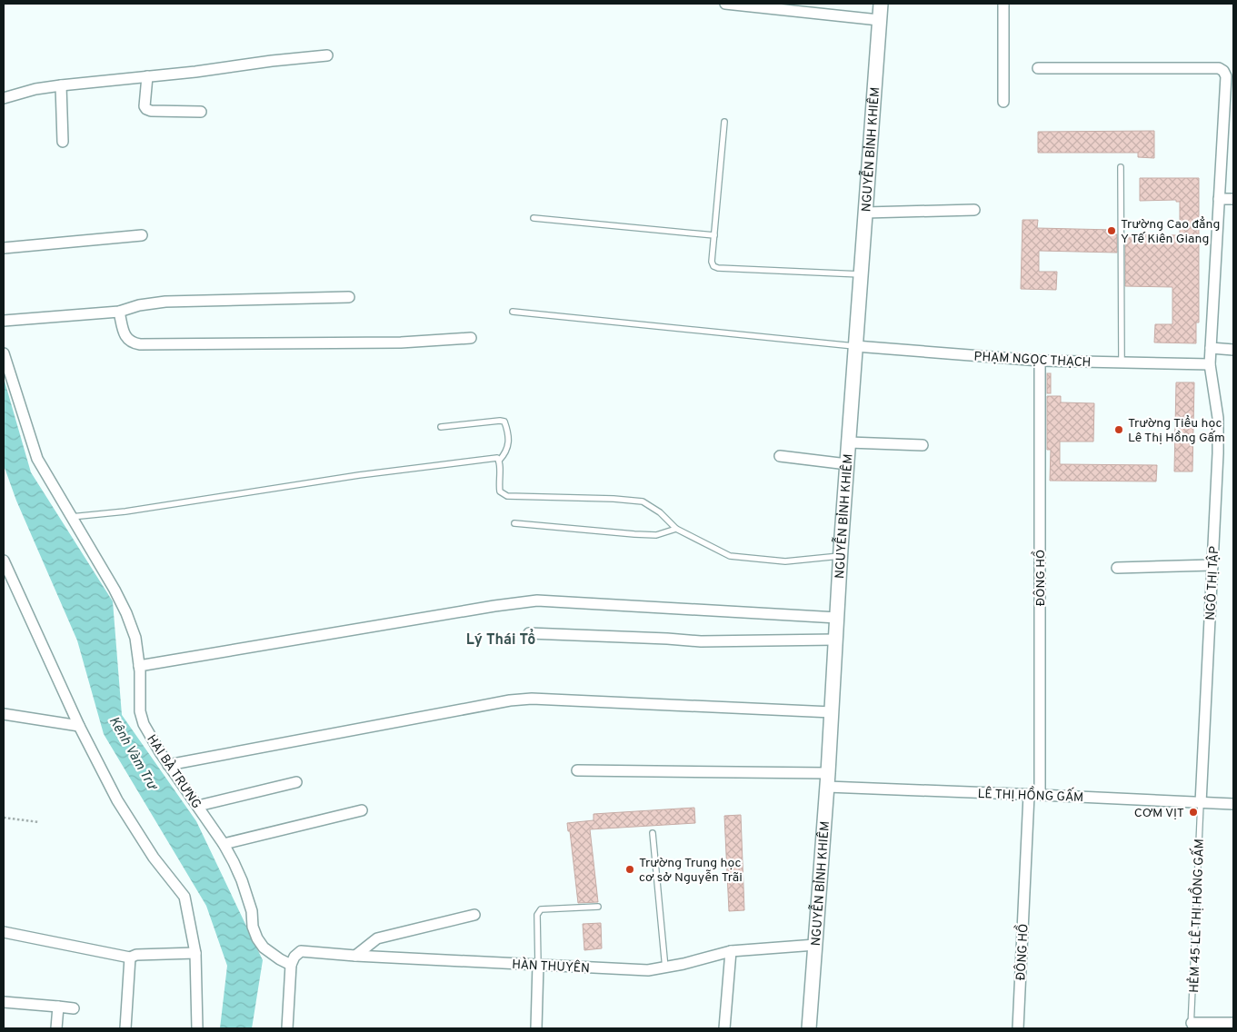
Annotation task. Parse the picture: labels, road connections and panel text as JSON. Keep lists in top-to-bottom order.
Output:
{
  "streets": {
    "main road": ["NGUYỄN BỈNH KHIÊM"],
    "street": [
      "PHẠM NGỌC THẠCH",
      "ĐÔNG HỒ",
      "NGÔ THỊ TẬP",
      "HAI BÀ TRƯNG",
      "LÊ THỊ HỒNG GẤM",
      "HÀN THUYÊN"
    ],
    "lane": ["HẺM 45 LÊ THỊ HỒNG GẤM"]
  },
  "crossings": [
    ["NGUYỄN BỈNH KHIÊM", "PHẠM NGỌC THẠCH"],
    ["NGUYỄN BỈNH KHIÊM", "LÊ THỊ HỒNG GẤM"],
    ["NGUYỄN BỈNH KHIÊM", "HÀN THUYÊN"],
    ["PHẠM NGỌC THẠCH", "ĐÔNG HỒ"],
    ["PHẠM NGỌC THẠCH", "NGÔ THỊ TẬP"],
    ["ĐÔNG HỒ", "LÊ THỊ HỒNG GẤM"],
    ["NGÔ THỊ TẬP", "LÊ THỊ HỒNG GẤM"],
    ["NGÔ THỊ TẬP", "HẺM 45 LÊ THỊ HỒNG GẤM"],
    ["HAI BÀ TRƯNG", "HÀN THUYÊN"],
    ["LÊ THỊ HỒNG GẤM", "HẺM 45 LÊ THỊ HỒNG GẤM"]
  ],
  "districts": ["Lý Thái Tổ"],
  "water": ["Kênh Vàm Trư"],
  "places": [
    "Trường Cao đẳng Y Tế Kiên Giang",
    "Trường Tiểu học Lê Thị Hồng Gấm",
    "CƠM VỊT",
    "Trường Trung học cơ sở Nguyễn Trãi"
  ]
}
